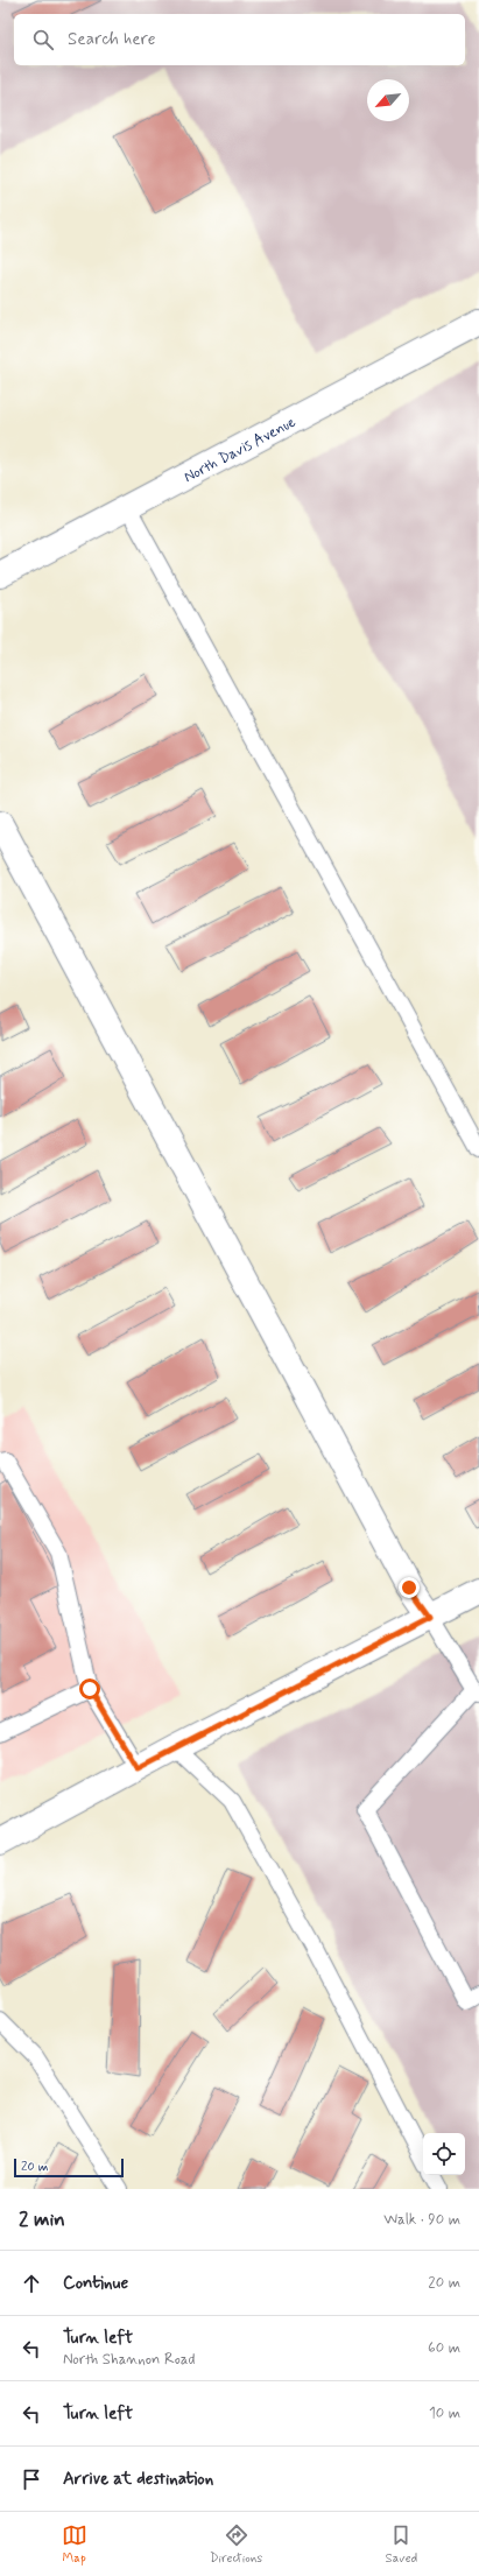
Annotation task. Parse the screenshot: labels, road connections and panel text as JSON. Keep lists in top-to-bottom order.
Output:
{
  "streets": {
    "street": ["North Davis Avenue"]
  },
  "scale_bar": "20 m",
  "north": "bottom left",
  "page": {
    "search": "Search here",
    "scale": "20 m",
    "heading": ["2 min", "Walk · 90 m"],
    "list": [
      ["Continue", "20 m"],
      ["Turn left", "North Shannon Road", "60 m"],
      ["Turn left", "10 m"],
      "Arrive at destination"
    ],
    "nav": ["Map", "Directions", "Saved"]
  }
}
